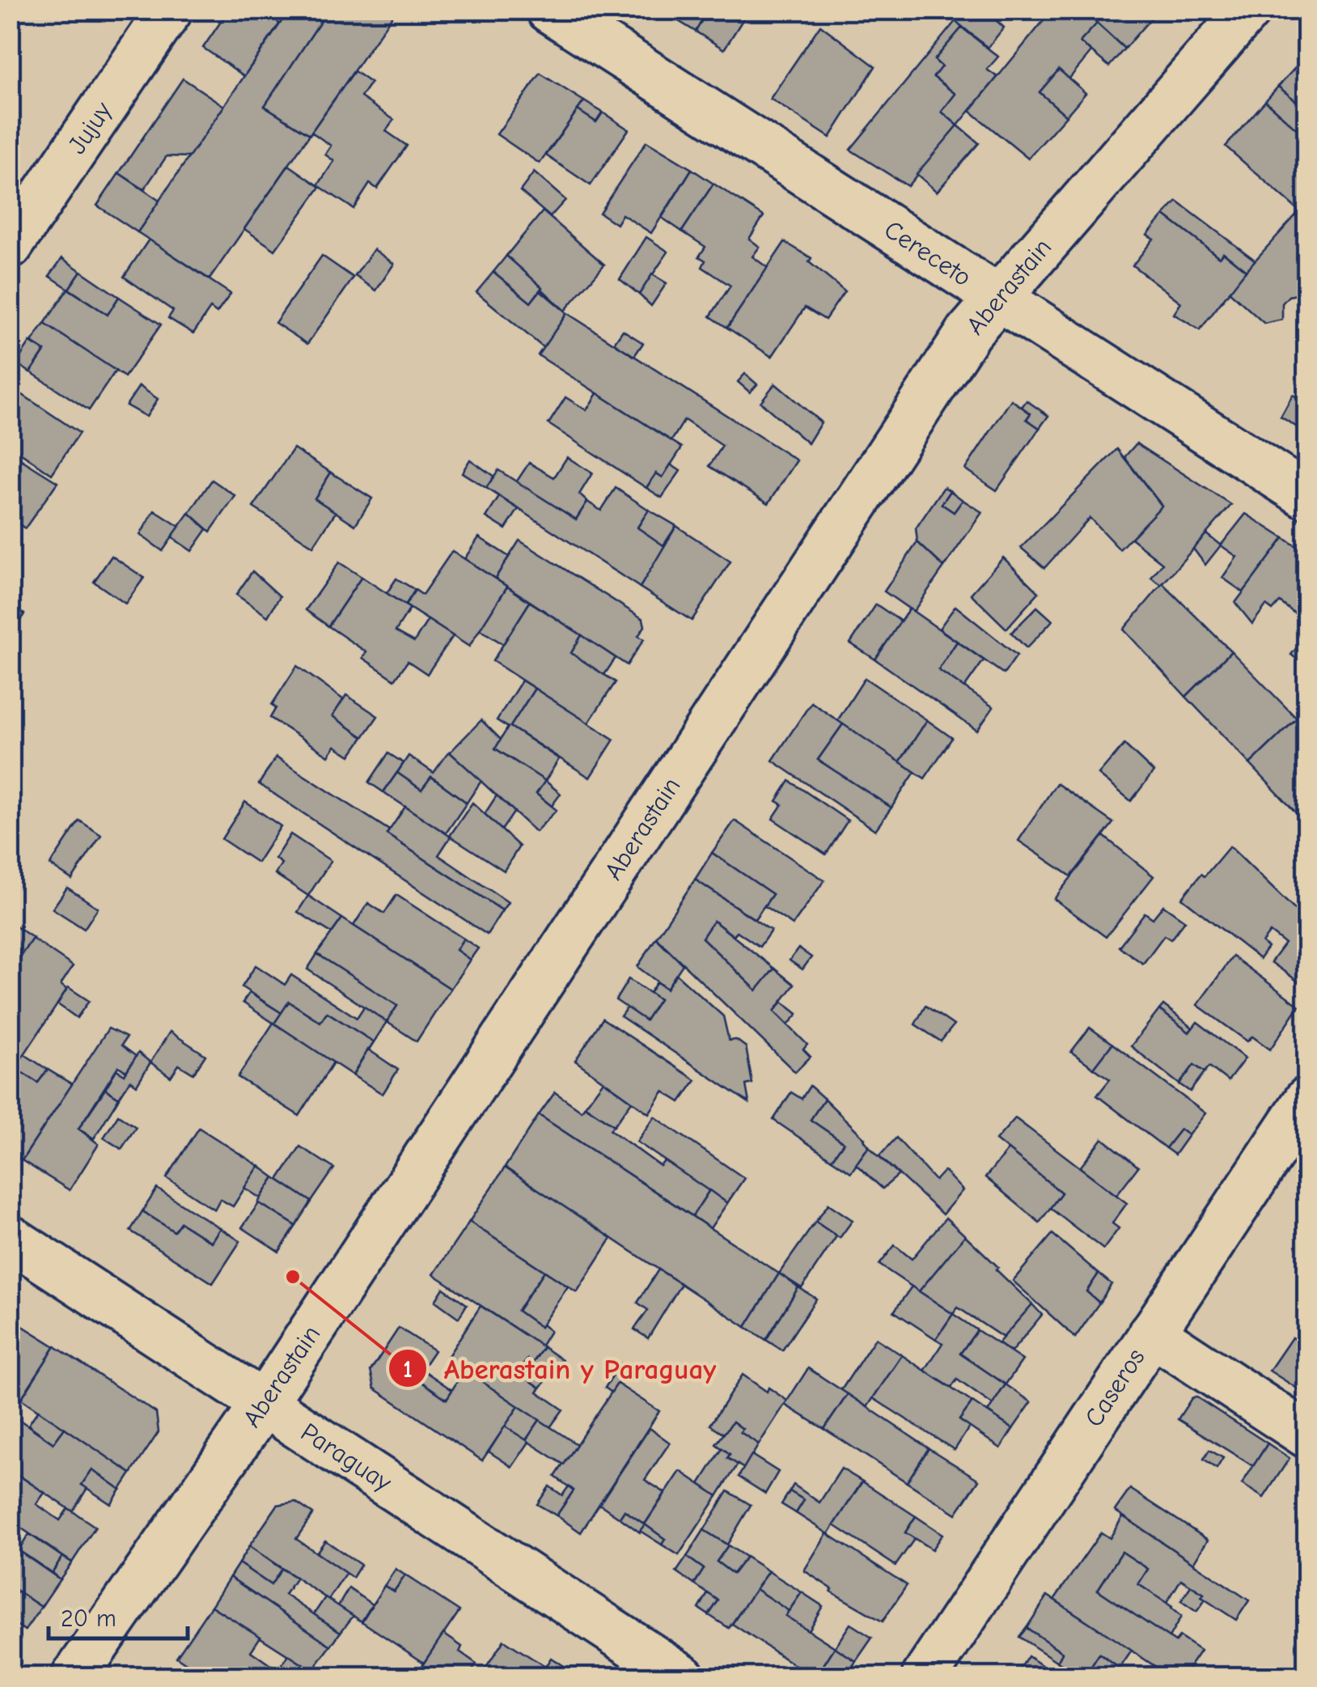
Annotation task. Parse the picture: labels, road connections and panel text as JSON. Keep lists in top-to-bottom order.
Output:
{
  "streets": {
    "street": [
      "Jujuy",
      "Cereceto",
      "Aberastain",
      "Caseros",
      "Paraguay"
    ]
  },
  "crossings": [
    ["Cereceto", "Aberastain"],
    ["Aberastain", "Paraguay"]
  ],
  "places": ["Aberastain y Paraguay"],
  "scale_bar": "20 m"
}
